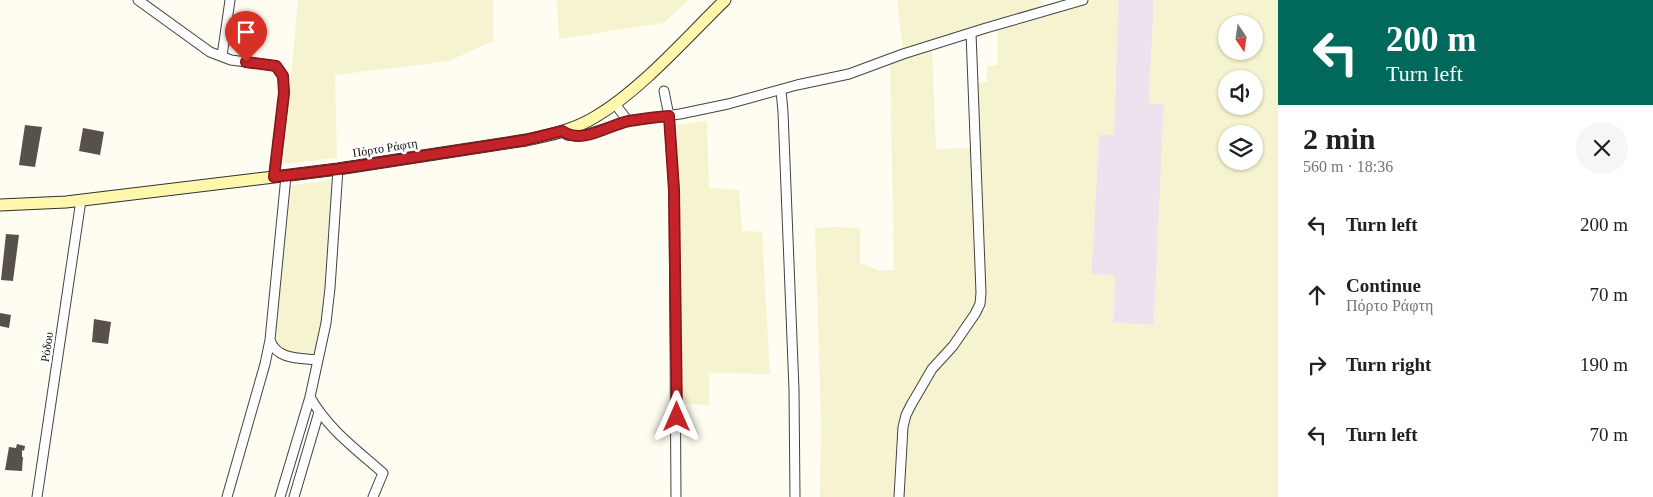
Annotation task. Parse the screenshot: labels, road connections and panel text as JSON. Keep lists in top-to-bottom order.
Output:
{
  "streets": {
    "main road": ["Πόρτο Ράφτη"],
    "street": ["Ρόδου"]
  },
  "crossings": [
    ["Πόρτο Ράφτη", "Ρόδου"]
  ],
  "north": "bottom",
  "page": {
    "turn": ["200 m", "Turn left"],
    "heading": ["2 min", "560 m · 18:36"],
    "list": [
      {
        "name": "Turn left",
        "value": "200 m"
      },
      {
        "name": "Continue",
        "note": "Πόρτο Ράφτη",
        "value": "70 m"
      },
      {
        "name": "Turn right",
        "value": "190 m"
      },
      {
        "name": "Turn left",
        "value": "70 m"
      }
    ]
  }
}
